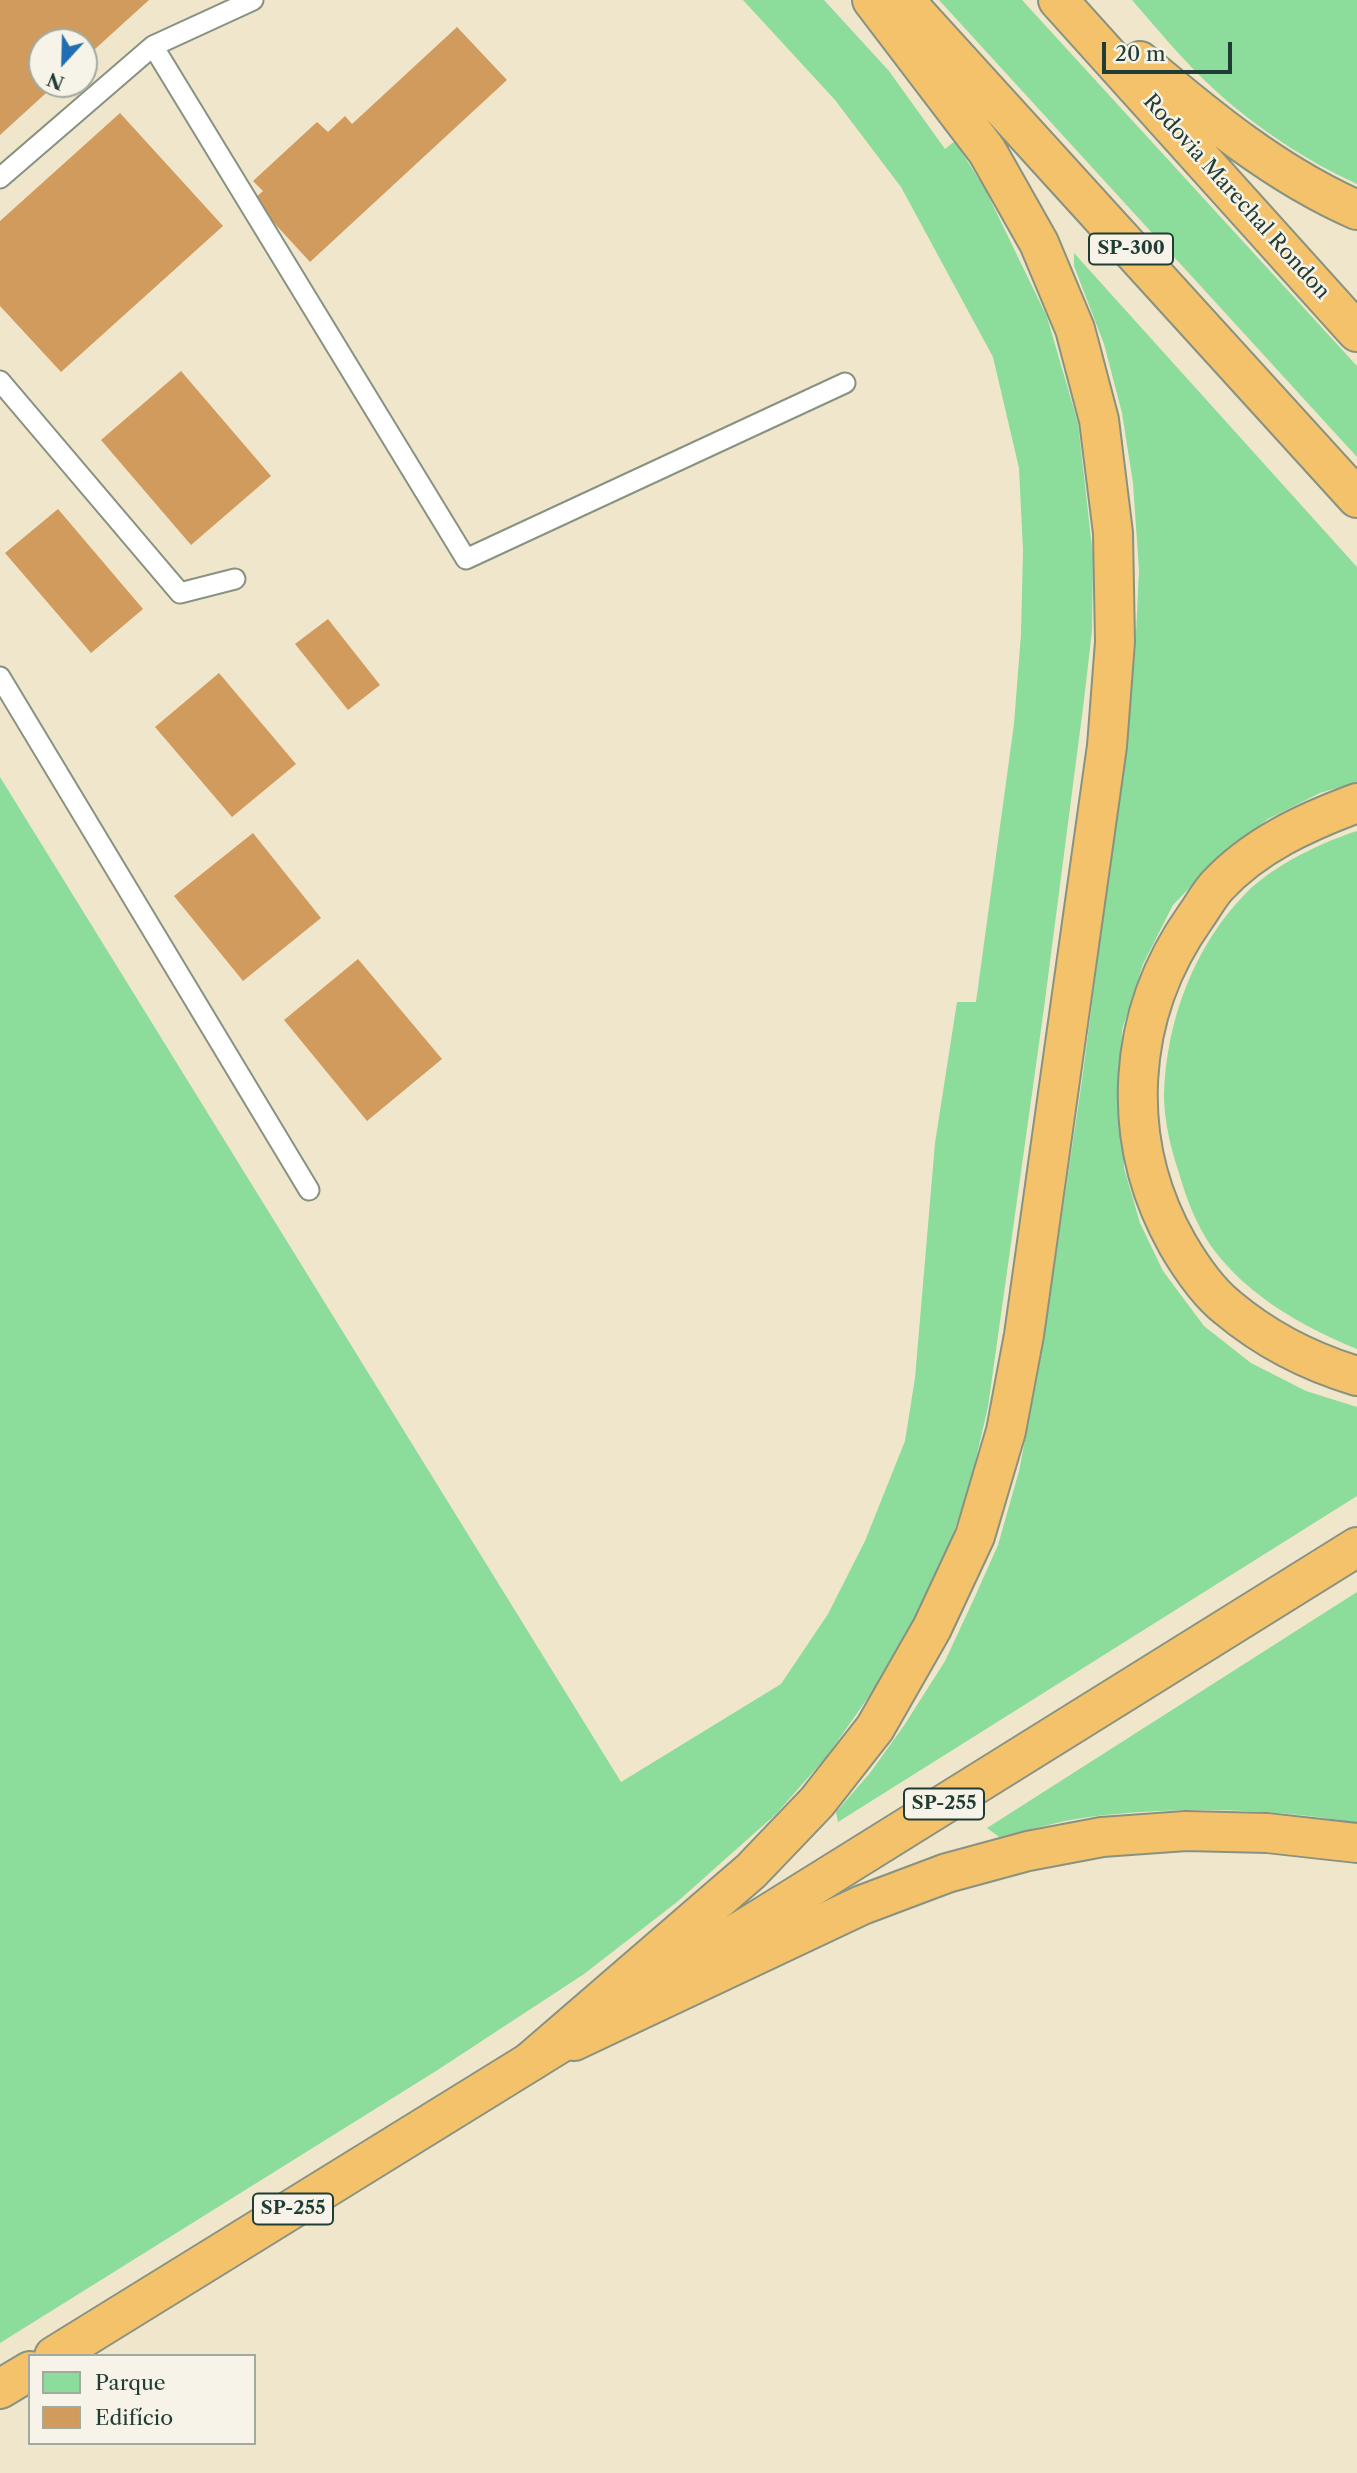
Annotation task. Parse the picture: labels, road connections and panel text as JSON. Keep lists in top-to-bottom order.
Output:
{
  "streets": {
    "highway": ["Rodovia Marechal Rondon", "SP-300", "SP-255"]
  },
  "legend": ["Parque", "Edifício"],
  "scale_bar": "20 m",
  "north": "bottom"
}
